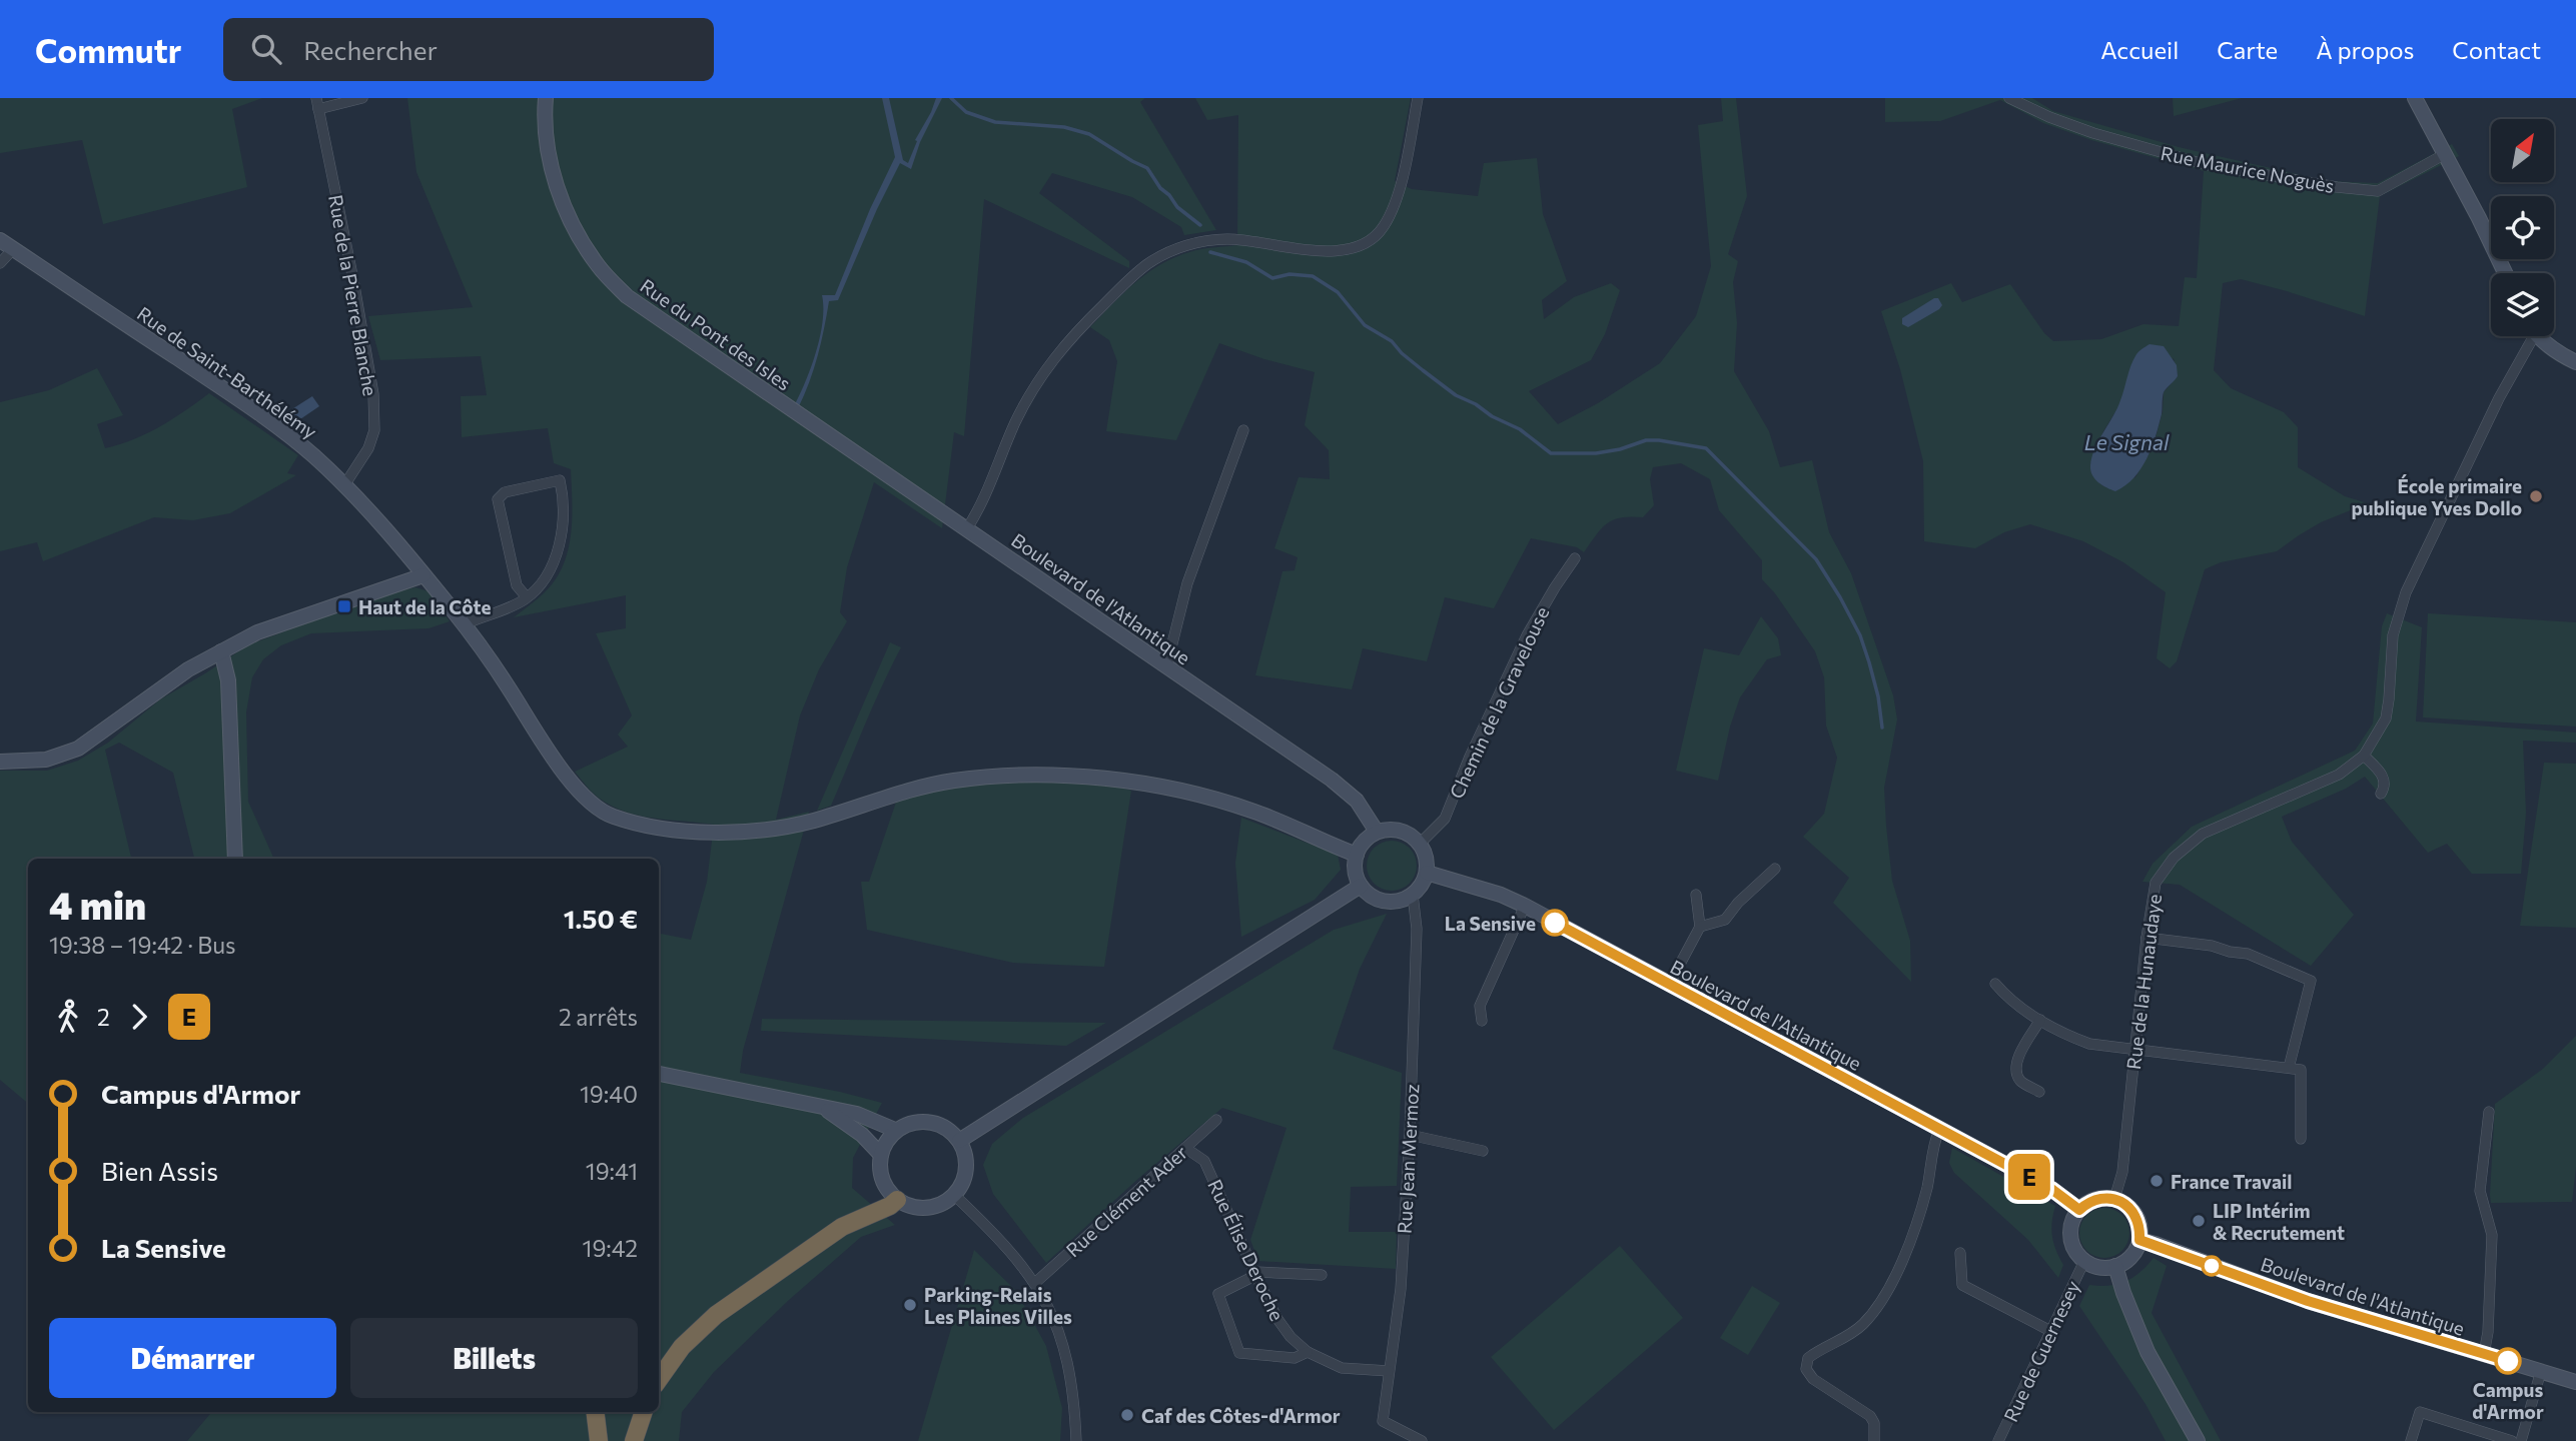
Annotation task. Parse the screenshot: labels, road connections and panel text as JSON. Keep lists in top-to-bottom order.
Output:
{
  "streets": {
    "main road": ["Rue du Pont des Isles", "Rue de Saint-Barthélémy", "Boulevard de l'Atlantique"],
    "street": [
      "Rue Maurice Noguès",
      "Rue de la Pierre Blanche",
      "Chemin de la Gravelouse",
      "Rue de la Hunaudaye",
      "Rue Jean Mermoz",
      "Rue Clément Ader",
      "Rue Élise Deroche",
      "Rue de Guernesey"
    ]
  },
  "crossings": [
    ["Rue de la Pierre Blanche", "Rue de Saint-Barthélémy"],
    ["Rue du Pont des Isles", "Boulevard de l'Atlantique"],
    ["Rue de Saint-Barthélémy", "Boulevard de l'Atlantique"],
    ["Rue de Saint-Barthélémy", "Chemin de la Gravelouse"],
    ["Rue de Saint-Barthélémy", "Rue Jean Mermoz"],
    ["Boulevard de l'Atlantique", "Chemin de la Gravelouse"],
    ["Boulevard de l'Atlantique", "Rue de la Hunaudaye"],
    ["Boulevard de l'Atlantique", "Rue Jean Mermoz"],
    ["Boulevard de l'Atlantique", "Rue de Guernesey"],
    ["Chemin de la Gravelouse", "Rue Jean Mermoz"],
    ["Rue de la Hunaudaye", "Rue de Guernesey"],
    ["Rue Jean Mermoz", "Rue Élise Deroche"],
    ["Rue Clément Ader", "Rue Élise Deroche"]
  ],
  "water": ["Le Signal"],
  "places": {
    "other": [
      "École primaire publique Yves Dollo",
      "La Sensive",
      "France Travail",
      "LIP Intérim & Recrutement",
      "Parking-Relais Les Plaines Villes",
      "Campus d'Armor",
      "Caf des Côtes-d'Armor"
    ],
    "transit": ["Haut de la Côte"]
  },
  "lines": ["bus line E"],
  "north": "top right",
  "page": {
    "header": "Commutr",
    "search": "Rechercher",
    "nav": [
      "Accueil",
      "Carte",
      "À propos",
      "Contact"
    ],
    "on_map": "E",
    "heading": ["4 min", "19:38 – 19:42 · Bus", "1.50 €"],
    "legs": ["2", "E", "2 arrêts"],
    "list": [
      {
        "name": "Campus d'Armor",
        "value": "19:40"
      },
      {
        "name": "Bien Assis",
        "value": "19:41"
      },
      {
        "name": "La Sensive",
        "value": "19:42"
      }
    ],
    "buttons": ["Démarrer", "Billets"]
  }
}
